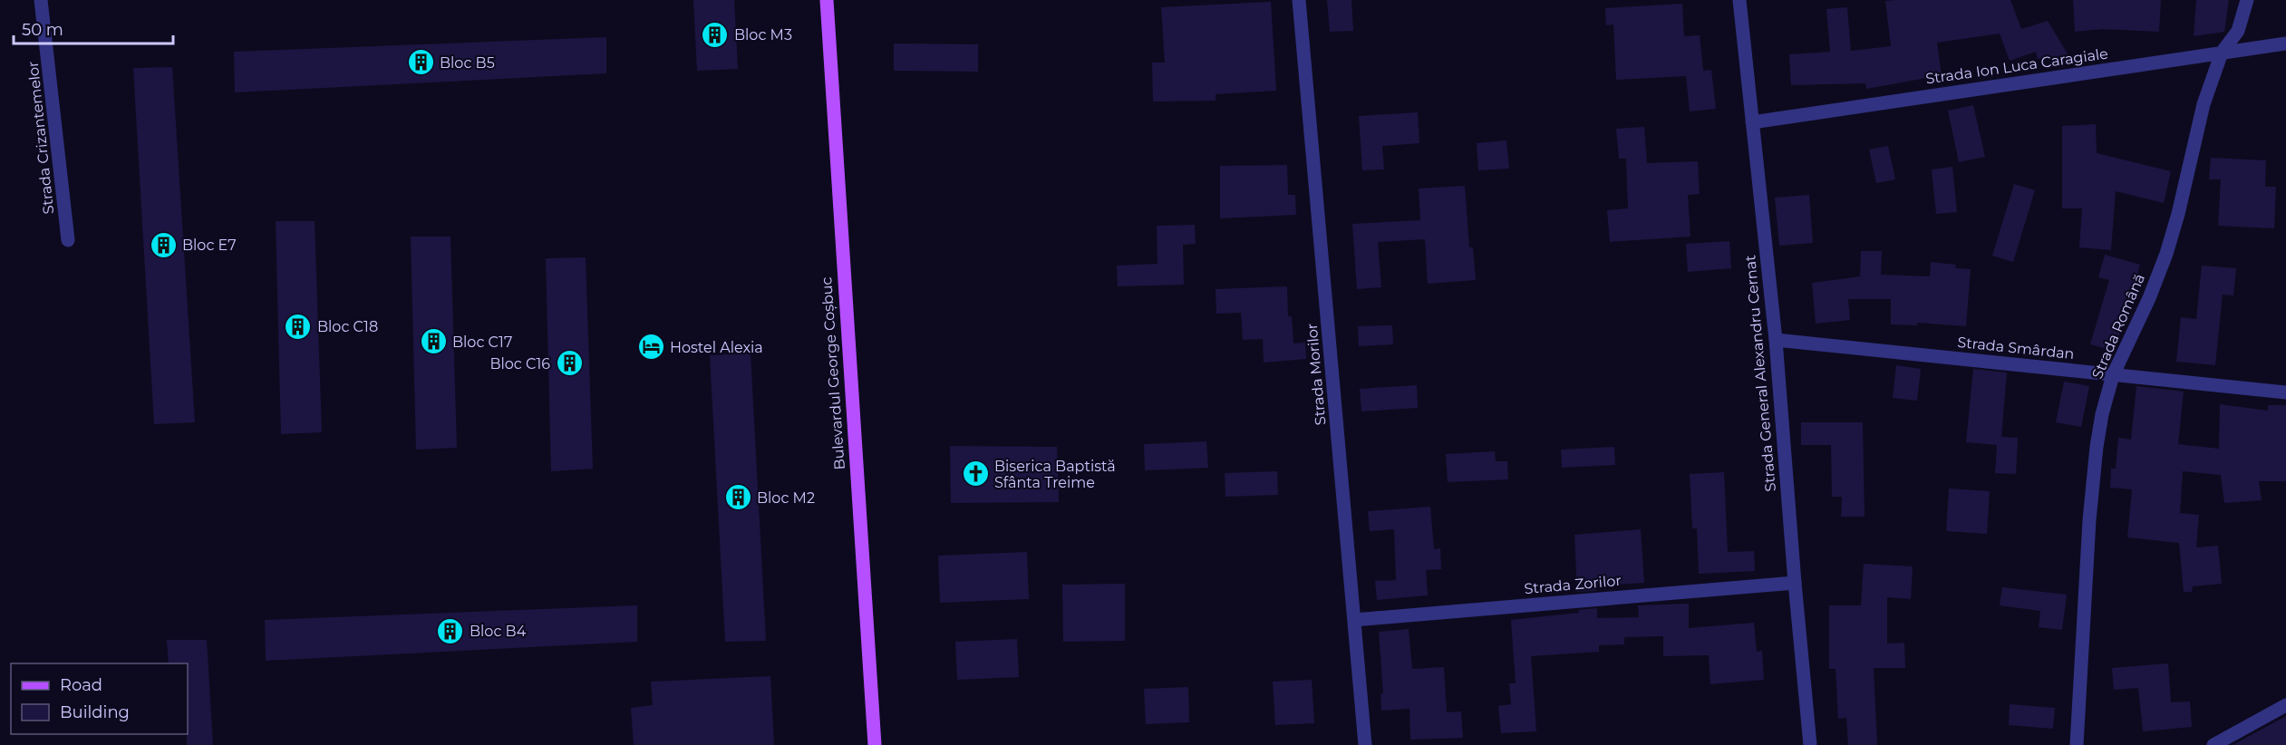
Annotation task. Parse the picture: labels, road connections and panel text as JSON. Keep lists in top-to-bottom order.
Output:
{
  "streets": {
    "main road": ["Bulevardul George Coșbuc"],
    "street": [
      "Strada Ion Luca Caragiale",
      "Strada Crizantemelor",
      "Strada Română",
      "Strada Smârdan",
      "Strada General Alexandru Cernat",
      "Strada Morilor",
      "Strada Zorilor"
    ]
  },
  "crossings": [
    ["Strada Ion Luca Caragiale", "Strada Română"],
    ["Strada Ion Luca Caragiale", "Strada General Alexandru Cernat"],
    ["Strada Română", "Strada Smârdan"],
    ["Strada Smârdan", "Strada General Alexandru Cernat"],
    ["Strada General Alexandru Cernat", "Strada Zorilor"],
    ["Strada Morilor", "Strada Zorilor"]
  ],
  "places": {
    "building": [
      "Bloc M3",
      "Bloc B5",
      "Bloc E7",
      "Bloc C18",
      "Bloc C17",
      "Bloc C16",
      "Bloc M2",
      "Bloc B4"
    ],
    "hotel": ["Hostel Alexia"],
    "church": ["Biserica Baptistă Sfânta Treime"]
  },
  "legend": ["Road", "Building"],
  "scale_bar": "50 m"
}
